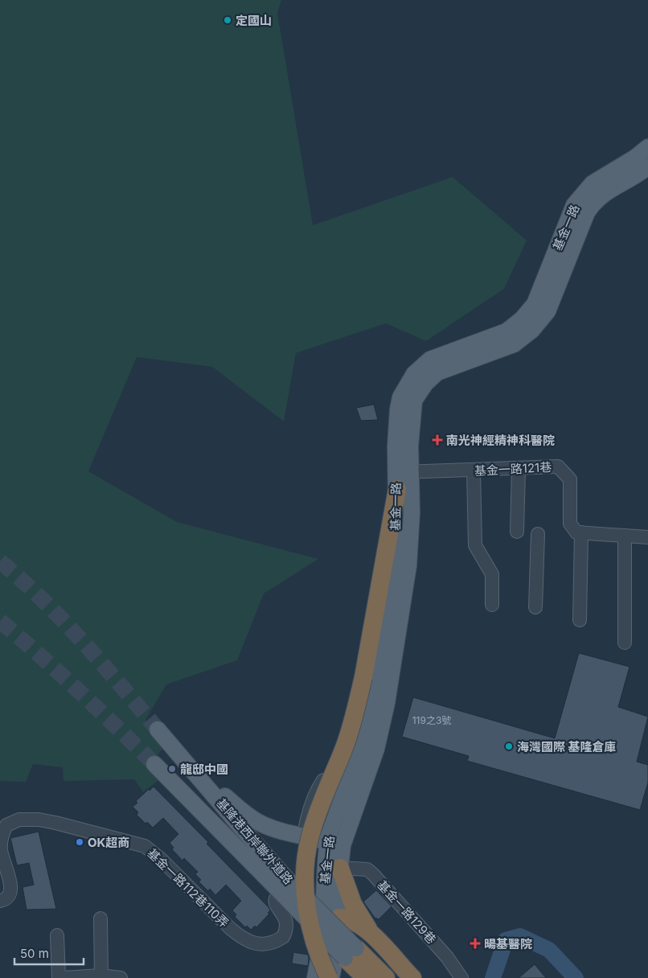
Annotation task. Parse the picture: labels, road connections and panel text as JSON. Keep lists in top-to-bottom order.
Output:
{
  "streets": {
    "main road": ["基金一路", "基隆港西岸聯外道路"],
    "street": ["基金一路121巷", "基金一路112巷110弄", "基金一路129巷"]
  },
  "crossings": [
    ["基金一路", "基金一路121巷"],
    ["基金一路", "基金一路129巷"],
    ["基隆港西岸聯外道路", "基金一路112巷110弄"]
  ],
  "places": {
    "other": [
      "定國山",
      "海灣國際 基隆倉庫",
      "龍邸中國",
      "OK超商"
    ],
    "health": ["南光神經精神科醫院", "暘基醫院"]
  },
  "house_numbers": ["119之3號"],
  "scale_bar": "50 m"
}
